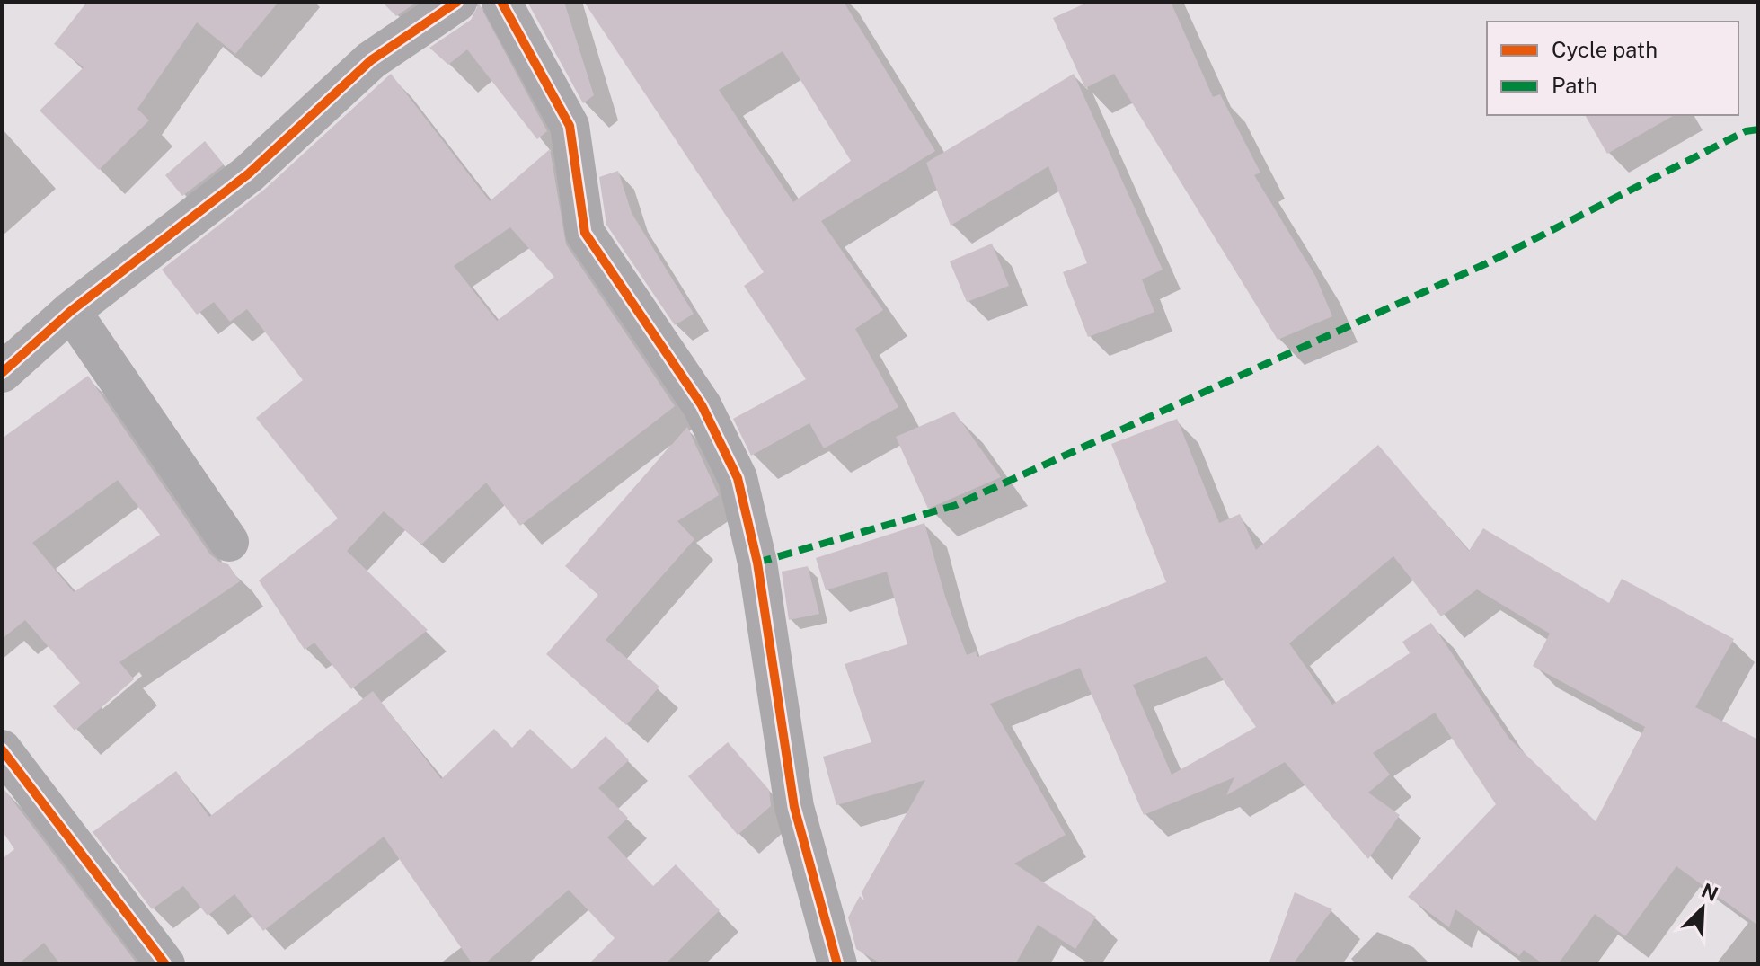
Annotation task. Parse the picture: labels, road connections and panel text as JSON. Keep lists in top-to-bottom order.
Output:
{
  "legend": ["Cycle path", "Path"],
  "north": "top right"
}
